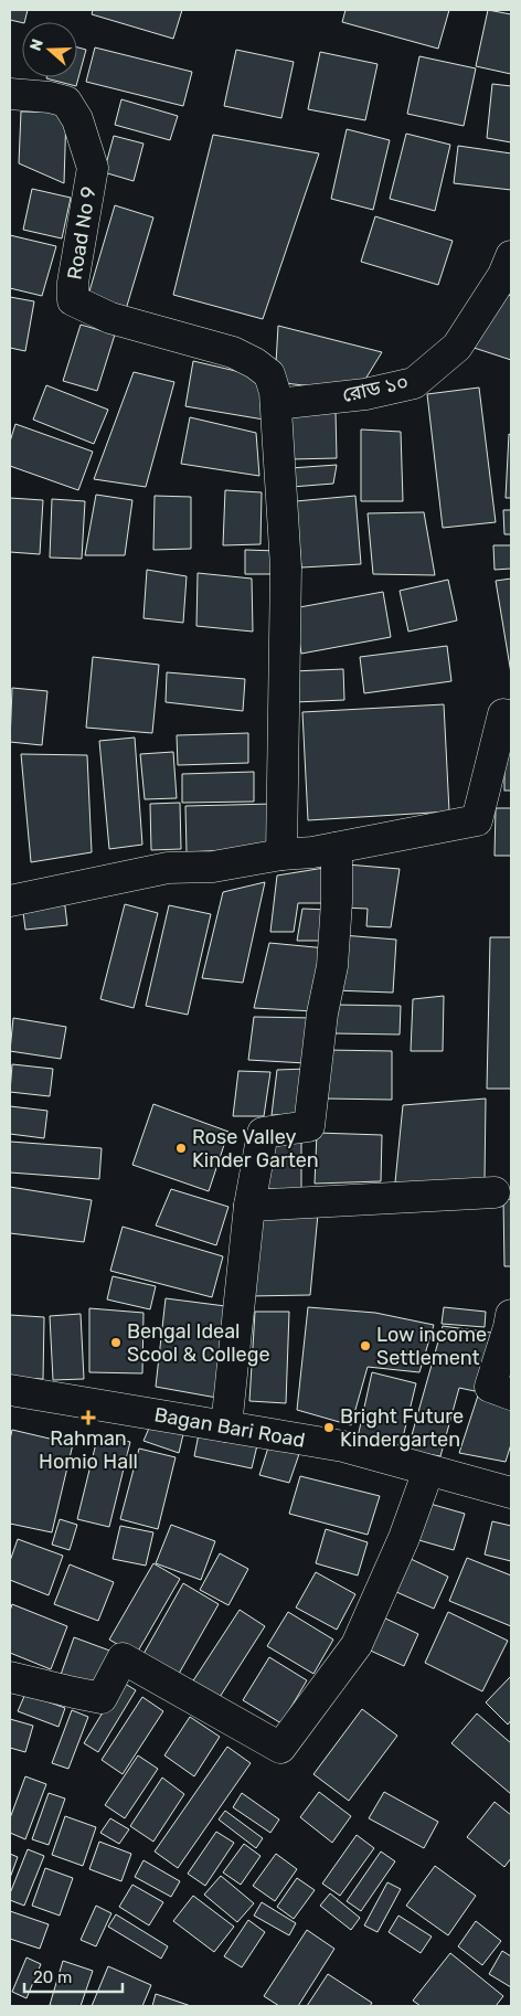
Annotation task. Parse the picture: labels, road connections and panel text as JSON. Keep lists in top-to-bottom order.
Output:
{
  "streets": {
    "street": ["Road No 9", "রোড ১০", "Bagan Bari Road"]
  },
  "crossings": [
    ["Road No 9", "রোড ১০"]
  ],
  "places": {
    "other": [
      "Rose Valley Kinder Garten",
      "Bengal Ideal Scool & College",
      "Low income Settlement",
      "Bright Future Kindergarten"
    ],
    "health": ["Rahman Homio Hall"]
  },
  "scale_bar": "20 m",
  "north": "left"
}
